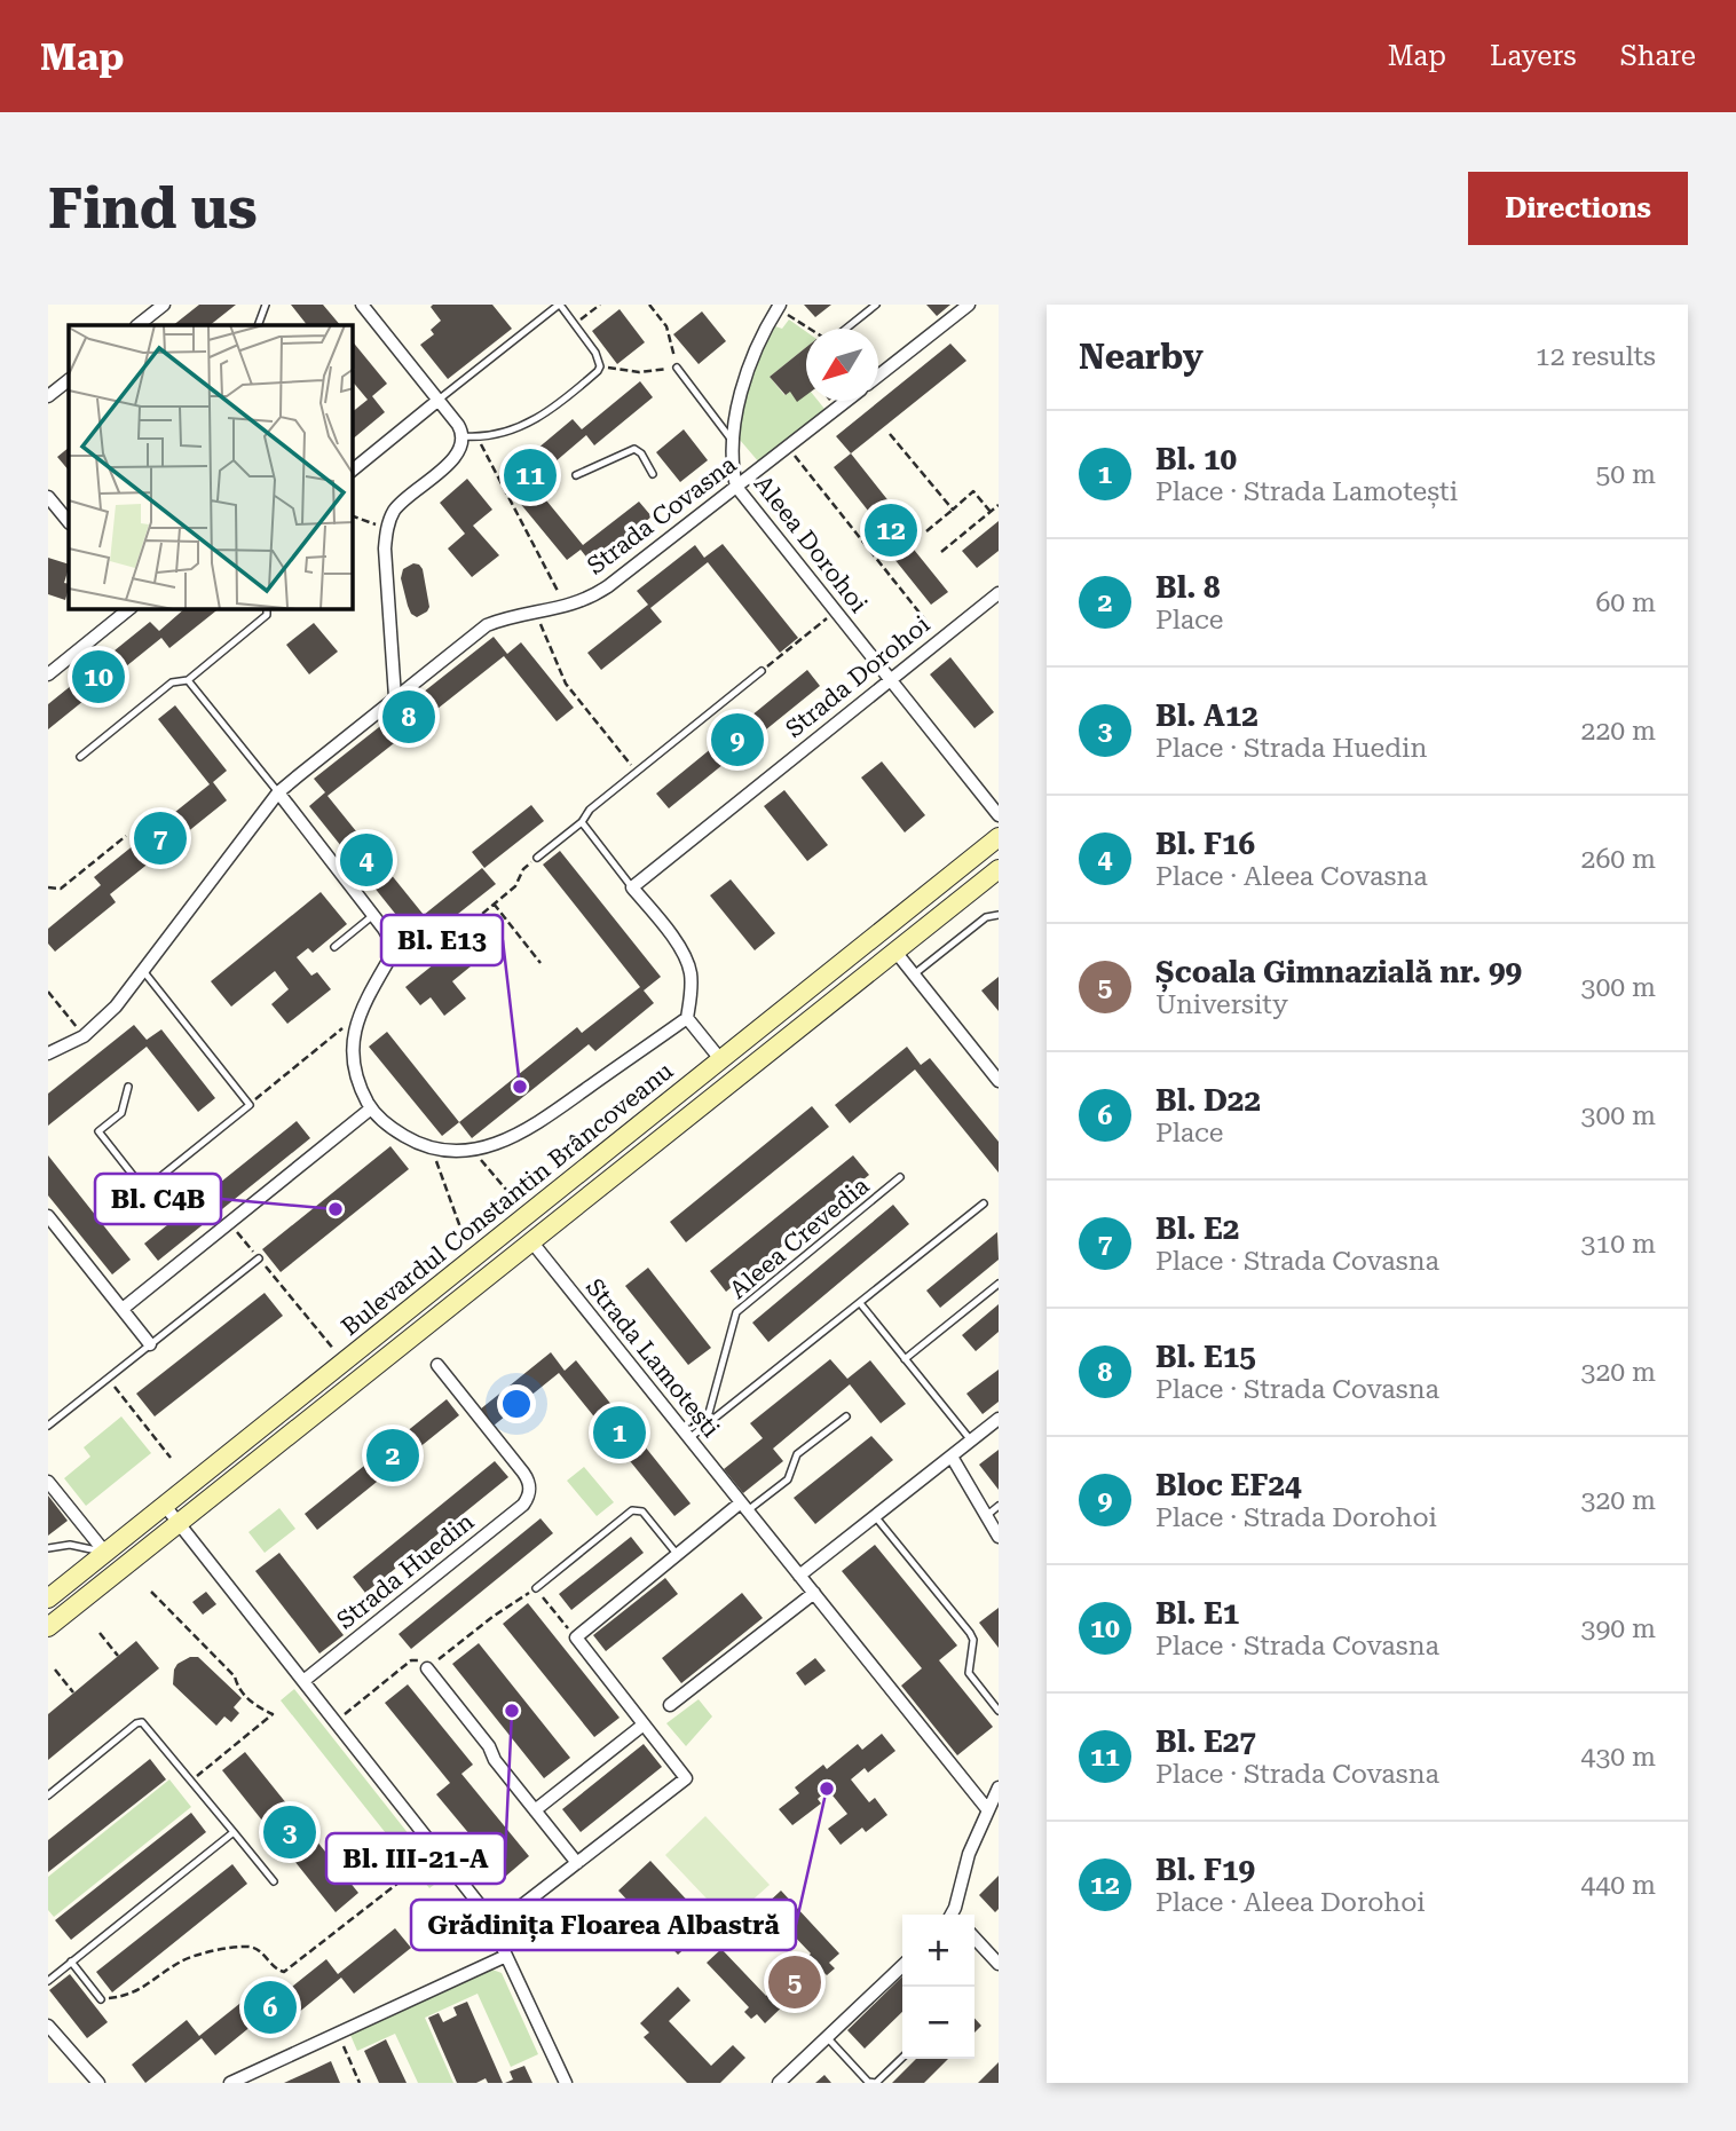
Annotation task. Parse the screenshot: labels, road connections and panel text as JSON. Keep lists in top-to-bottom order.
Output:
{
  "streets": {
    "main road": ["Bulevardul Constantin Brâncoveanu"],
    "street": [
      "Strada Covasna",
      "Aleea Dorohoi",
      "Strada Dorohoi",
      "Strada Lamotești",
      "Strada Huedin"
    ],
    "lane": ["Aleea Crevedia"]
  },
  "crossings": [
    ["Strada Covasna", "Aleea Dorohoi"],
    ["Aleea Dorohoi", "Strada Dorohoi"],
    ["Bulevardul Constantin Brâncoveanu", "Strada Lamotești"]
  ],
  "places": [
    "Bl. E13",
    "Bl. C4B",
    "Bl. III-21-A",
    "Grădinița Floarea Albastră"
  ],
  "north": "bottom left",
  "page": {
    "header": "Map",
    "nav": ["Map", "Layers", "Share"],
    "buttons": "Directions",
    "title": "Find us",
    "heading": ["Nearby", "12 results"],
    "list": [
      {
        "mark": "1",
        "name": "Bl. 10",
        "note": "Place · Strada Lamotești",
        "value": "50 m"
      },
      {
        "mark": "2",
        "name": "Bl. 8",
        "note": "Place",
        "value": "60 m"
      },
      {
        "mark": "3",
        "name": "Bl. A12",
        "note": "Place · Strada Huedin",
        "value": "220 m"
      },
      {
        "mark": "4",
        "name": "Bl. F16",
        "note": "Place · Aleea Covasna",
        "value": "260 m"
      },
      {
        "mark": "5",
        "name": "Școala Gimnazială nr. 99",
        "note": "University",
        "value": "300 m"
      },
      {
        "mark": "6",
        "name": "Bl. D22",
        "note": "Place",
        "value": "300 m"
      },
      {
        "mark": "7",
        "name": "Bl. E2",
        "note": "Place · Strada Covasna",
        "value": "310 m"
      },
      {
        "mark": "8",
        "name": "Bl. E15",
        "note": "Place · Strada Covasna",
        "value": "320 m"
      },
      {
        "mark": "9",
        "name": "Bloc EF24",
        "note": "Place · Strada Dorohoi",
        "value": "320 m"
      },
      {
        "mark": "10",
        "name": "Bl. E1",
        "note": "Place · Strada Covasna",
        "value": "390 m"
      },
      {
        "mark": "11",
        "name": "Bl. E27",
        "note": "Place · Strada Covasna",
        "value": "430 m"
      },
      {
        "mark": "12",
        "name": "Bl. F19",
        "note": "Place · Aleea Dorohoi",
        "value": "440 m"
      }
    ],
    "pins": [
      "11",
      "12",
      "10",
      "8",
      "9",
      "7",
      "4",
      "1",
      "2",
      "3",
      "5",
      "6"
    ],
    "map_buttons": ["+", "−"]
  }
}
